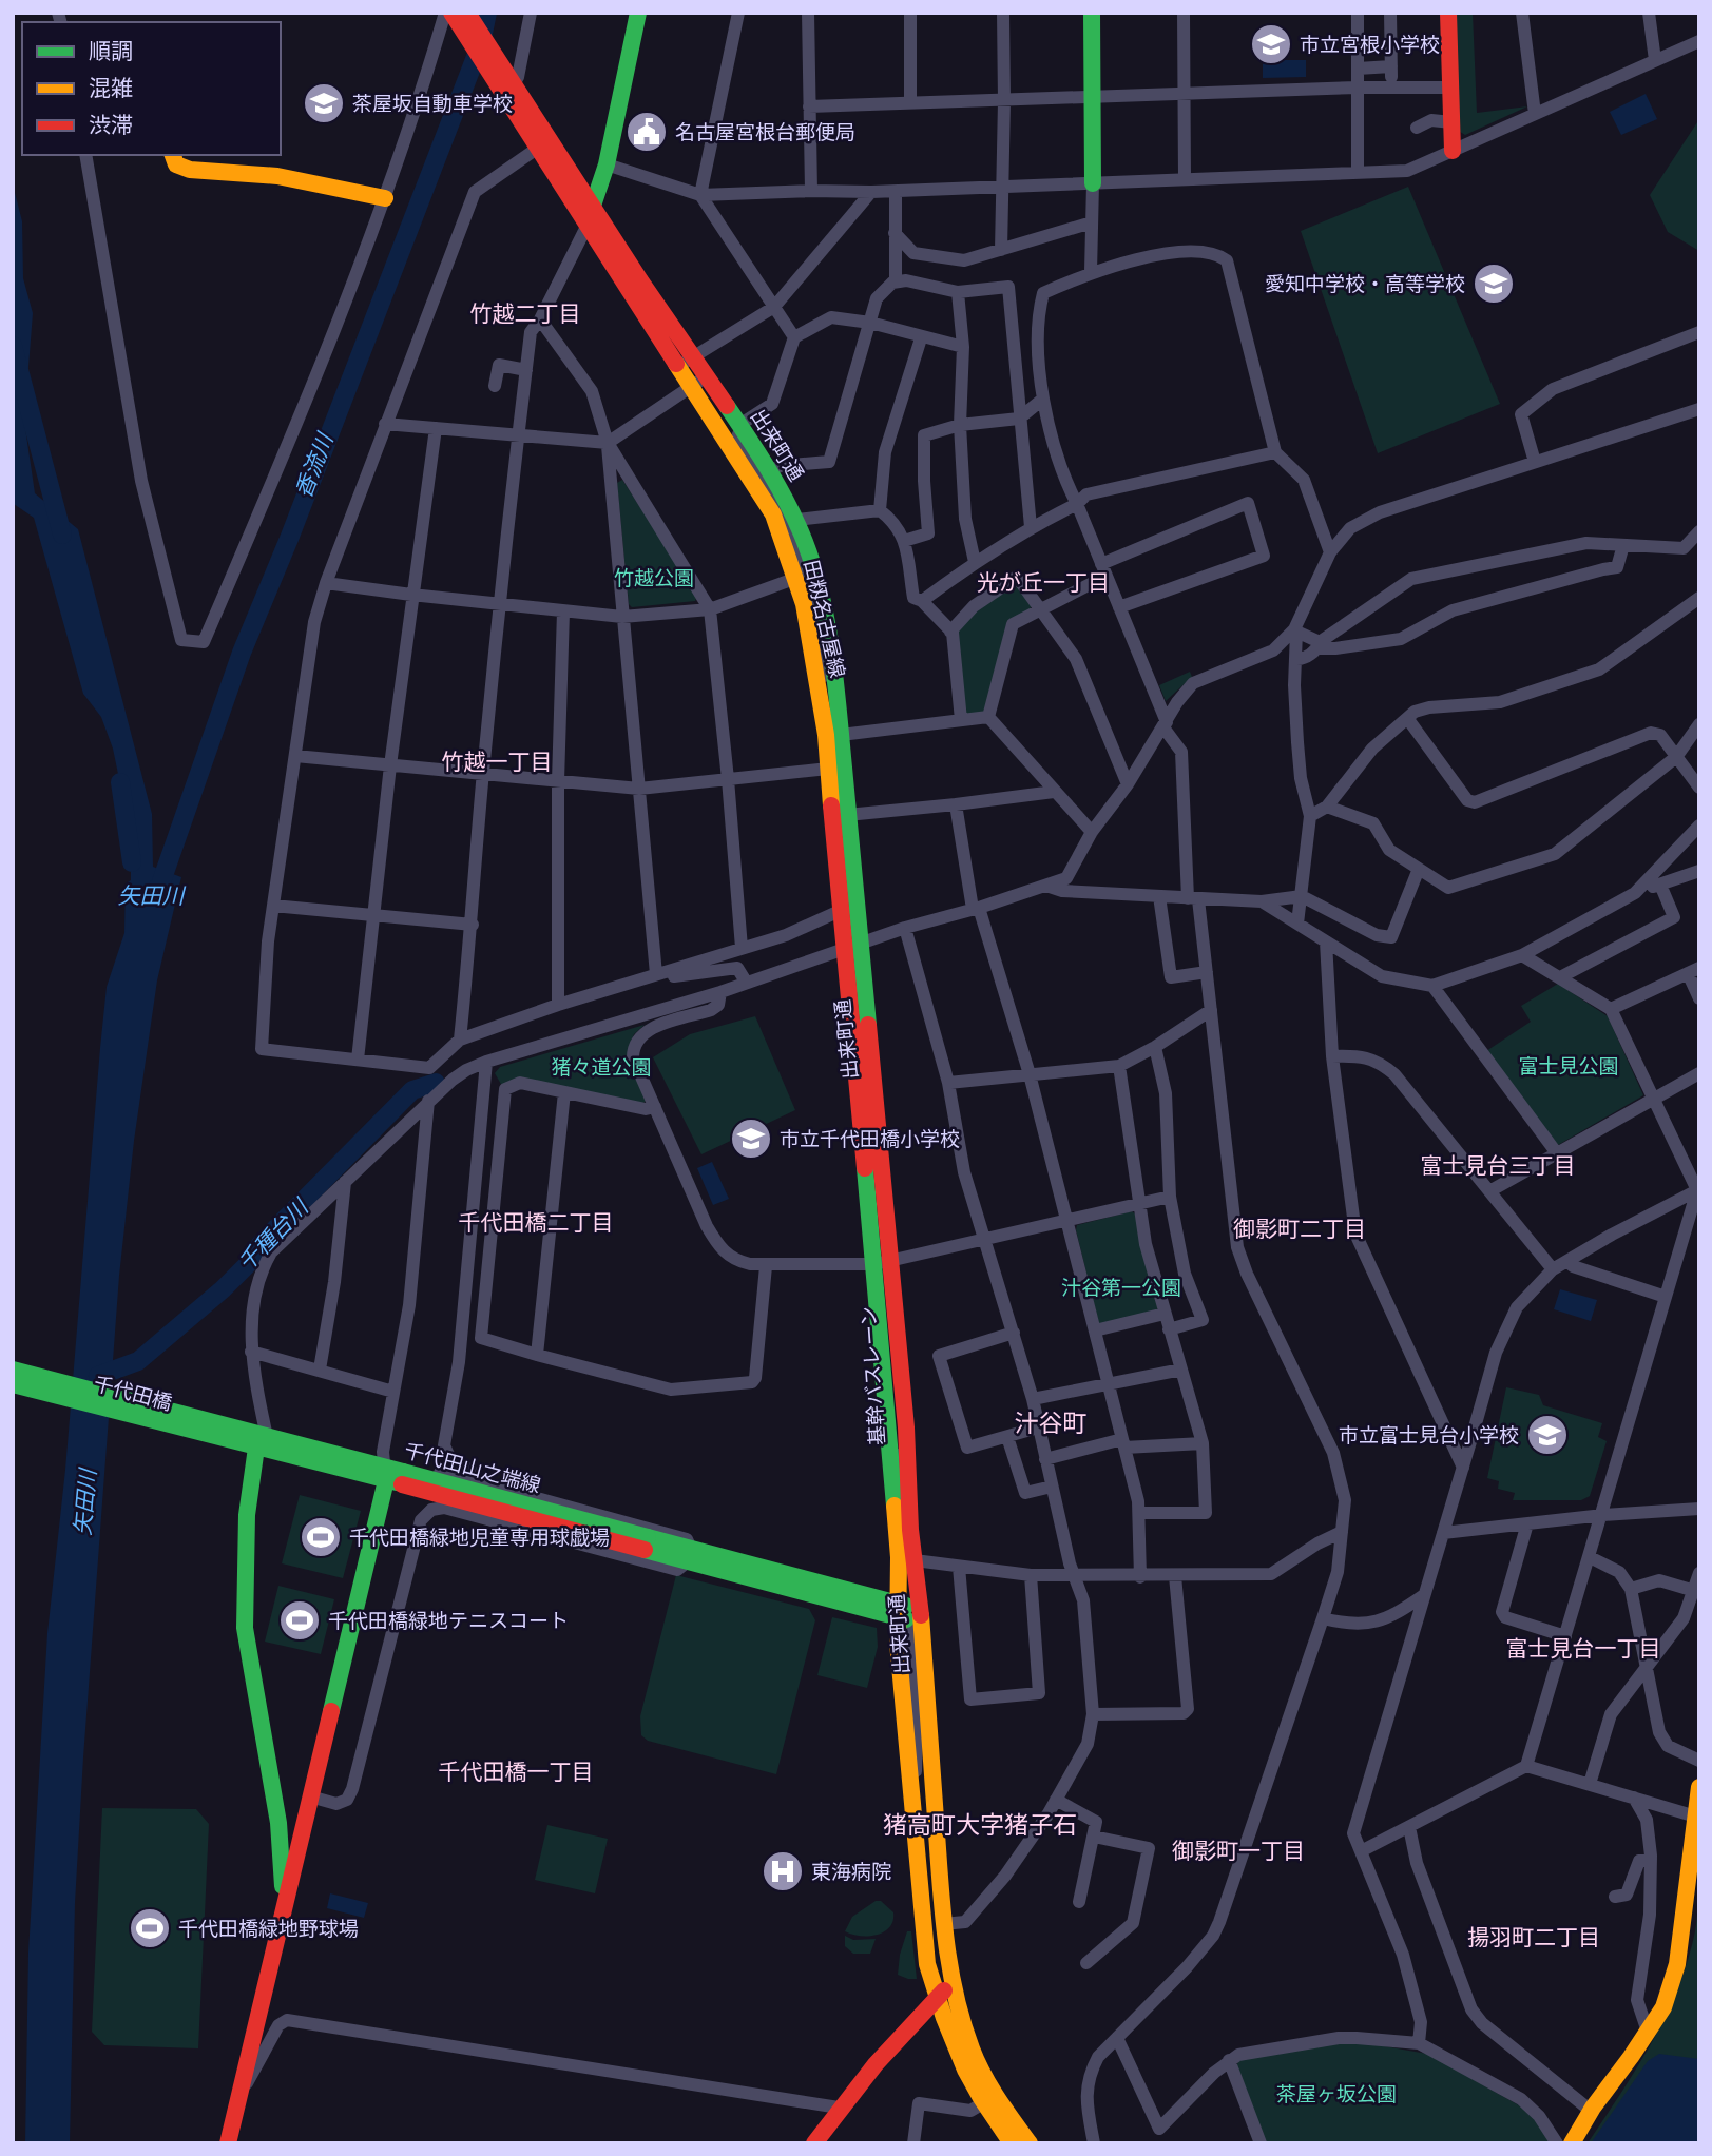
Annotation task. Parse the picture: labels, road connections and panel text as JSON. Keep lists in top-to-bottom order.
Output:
{
  "streets": {
    "main road": [
      "出来町通",
      "田籾名古屋線",
      "千代田橋",
      "千代田山之端線"
    ]
  },
  "crossings": [
    ["出来町通", "田籾名古屋線"],
    ["出来町通", "千代田山之端線"],
    ["千代田橋", "千代田山之端線"]
  ],
  "districts": [
    "竹越二丁目",
    "光が丘一丁目",
    "竹越一丁目",
    "富士見台三丁目",
    "千代田橋二丁目",
    "御影町二丁目",
    "汁谷町",
    "富士見台一丁目",
    "千代田橋一丁目",
    "猪高町大字猪子石",
    "御影町一丁目",
    "揚羽町二丁目"
  ],
  "water": ["香流川", "矢田川", "千種台川"],
  "parks": [
    "竹越公園",
    "富士見公園",
    "猪々道公園",
    "汁谷第一公園",
    "茶屋ヶ坂公園"
  ],
  "places": {
    "school or university": [
      "市立宮根小学校",
      "茶屋坂自動車学校",
      "愛知中学校・高等学校",
      "市立千代田橋小学校",
      "市立富士見台小学校"
    ],
    "public building": ["名古屋宮根台郵便局"],
    "sports": ["千代田橋緑地児童専用球戯場", "千代田橋緑地テニスコート", "千代田橋緑地野球場"],
    "hospital": ["東海病院"]
  },
  "legend": ["順調", "混雑", "渋滞"]
}
